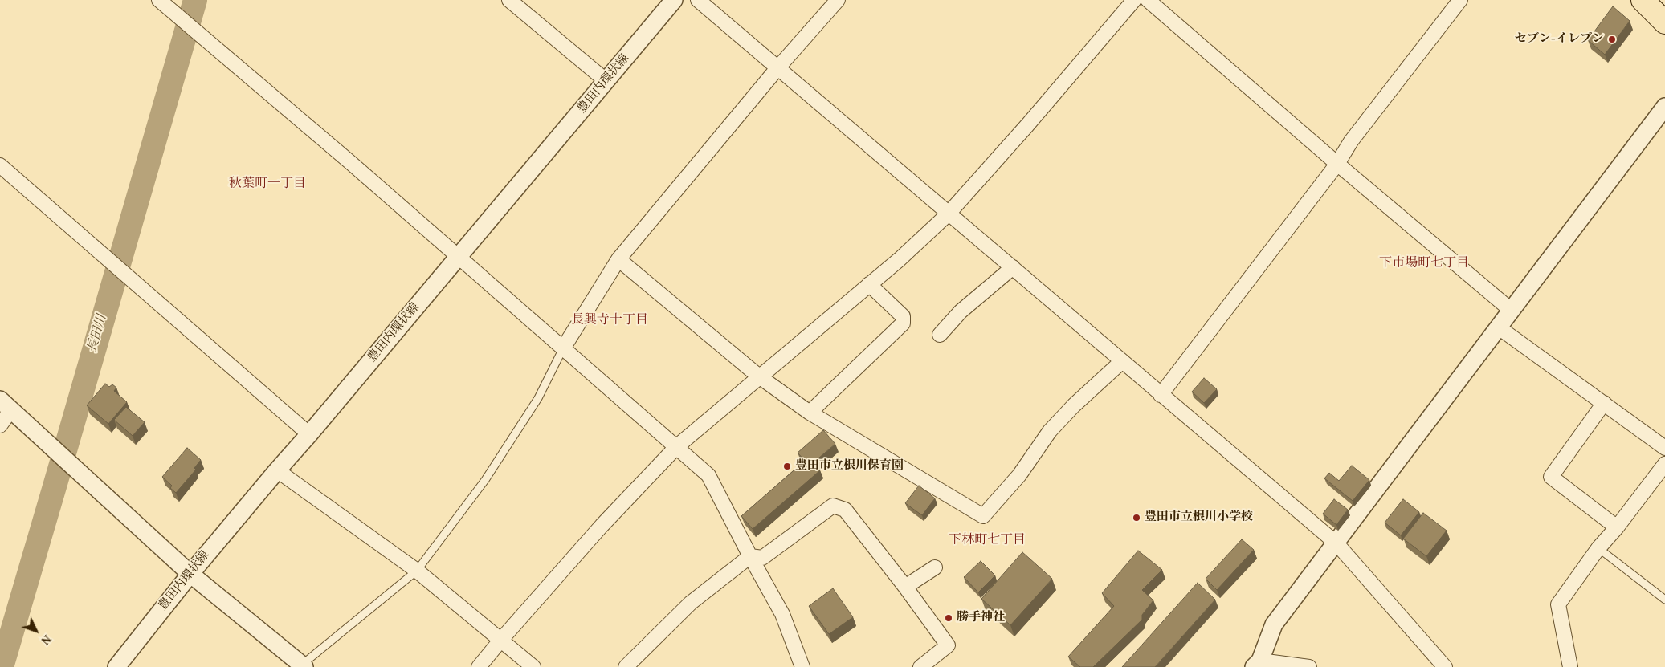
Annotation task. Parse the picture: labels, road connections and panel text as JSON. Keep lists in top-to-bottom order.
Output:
{
  "streets": {
    "street": ["豊田内環状線"]
  },
  "districts": [
    "秋葉町一丁目",
    "下市場町七丁目",
    "長興寺十丁目",
    "下林町七丁目"
  ],
  "water": ["長田川"],
  "places": [
    "セブン-イレブン",
    "豊田市立根川保育園",
    "豊田市立根川小学校",
    "勝手神社"
  ],
  "north": "bottom right"
}
